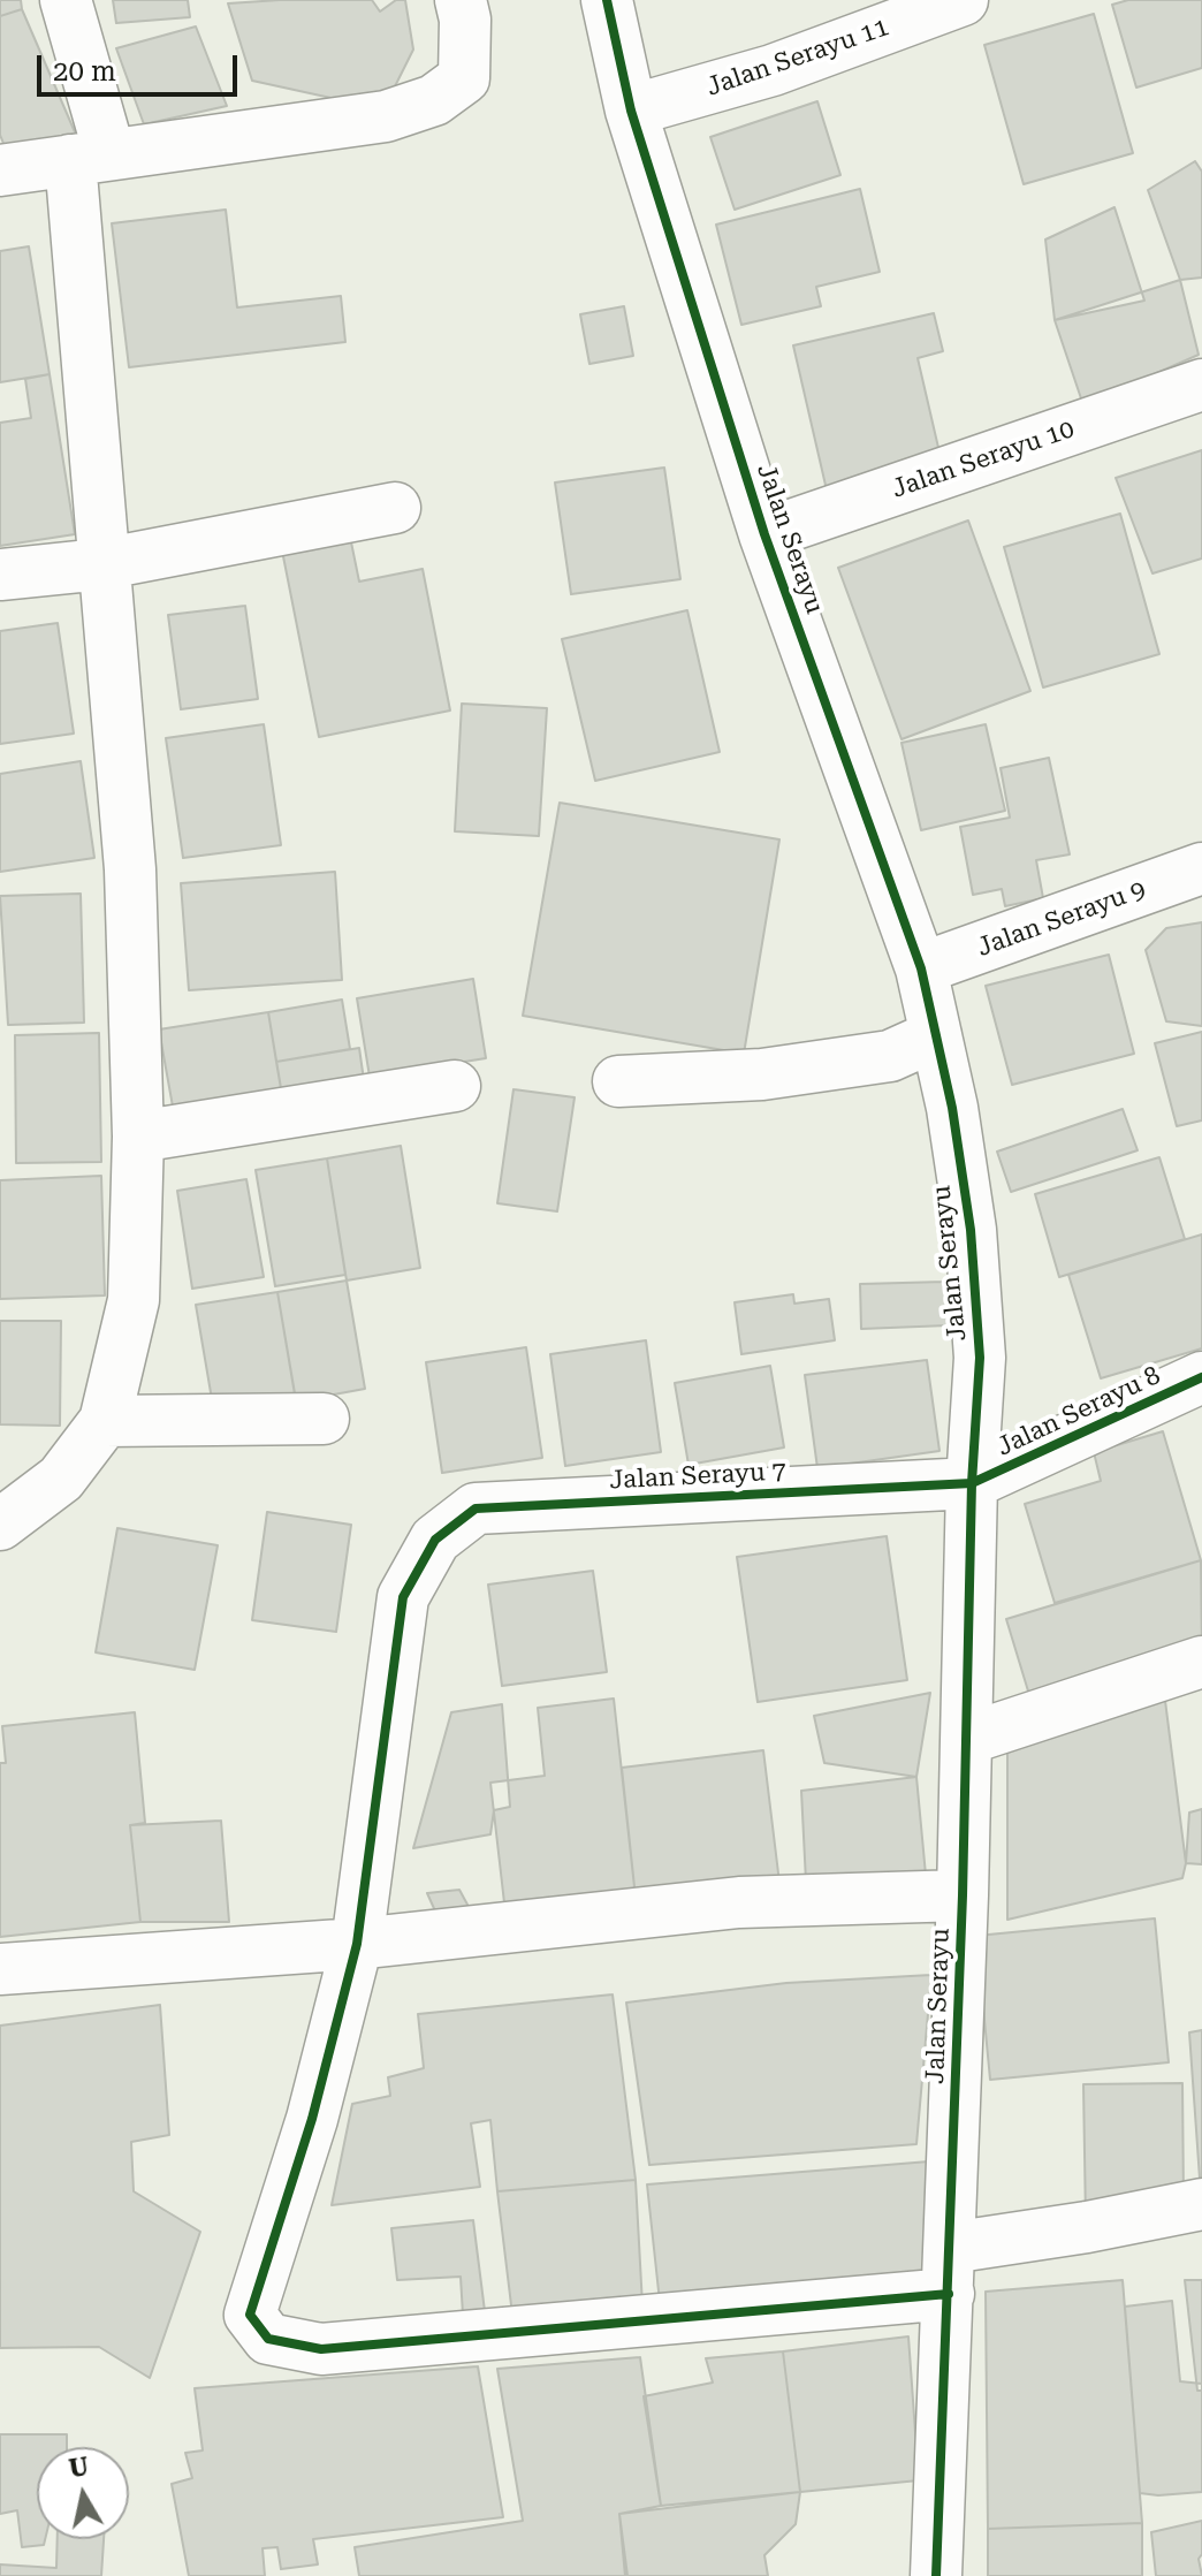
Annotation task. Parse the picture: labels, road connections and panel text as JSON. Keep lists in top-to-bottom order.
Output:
{
  "streets": {
    "street": [
      "Jalan Serayu 11",
      "Jalan Serayu 10",
      "Jalan Serayu",
      "Jalan Serayu 9",
      "Jalan Serayu 8",
      "Jalan Serayu 7"
    ]
  },
  "crossings": [
    ["Jalan Serayu 11", "Jalan Serayu"],
    ["Jalan Serayu 10", "Jalan Serayu"],
    ["Jalan Serayu", "Jalan Serayu 9"],
    ["Jalan Serayu", "Jalan Serayu 8"],
    ["Jalan Serayu", "Jalan Serayu 7"],
    ["Jalan Serayu 8", "Jalan Serayu 7"]
  ],
  "scale_bar": "20 m",
  "north": "top"
}
